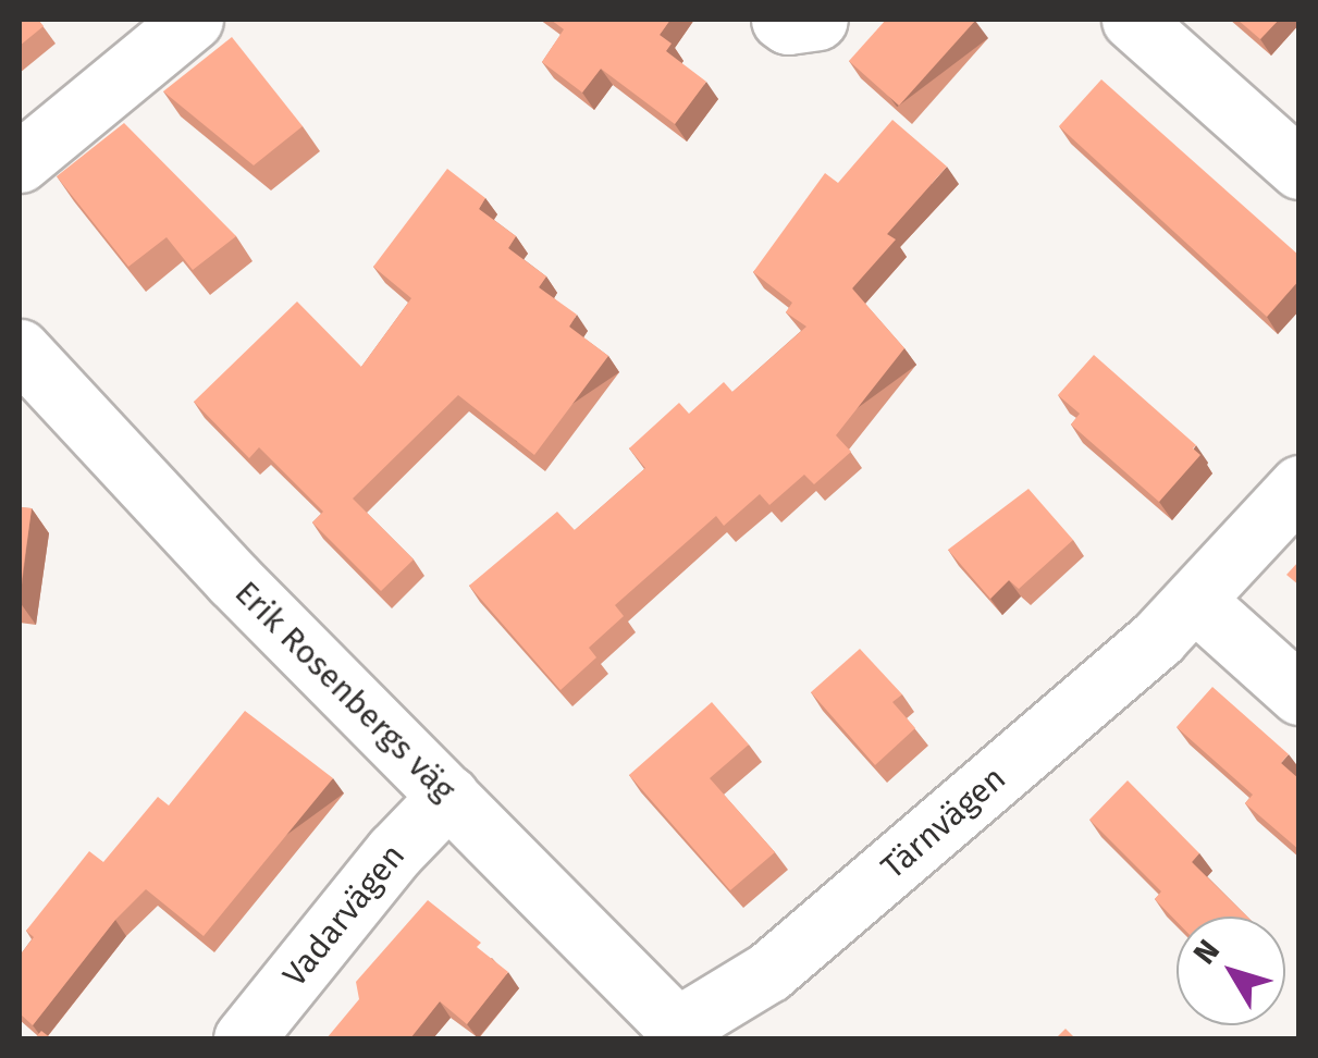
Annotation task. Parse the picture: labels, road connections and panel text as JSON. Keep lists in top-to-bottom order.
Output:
{
  "streets": {
    "street": ["Erik Rosenbergs väg", "Tärnvägen", "Vadarvägen"]
  },
  "crossings": [
    ["Erik Rosenbergs väg", "Tärnvägen"],
    ["Erik Rosenbergs väg", "Vadarvägen"]
  ],
  "north": "top left"
}
